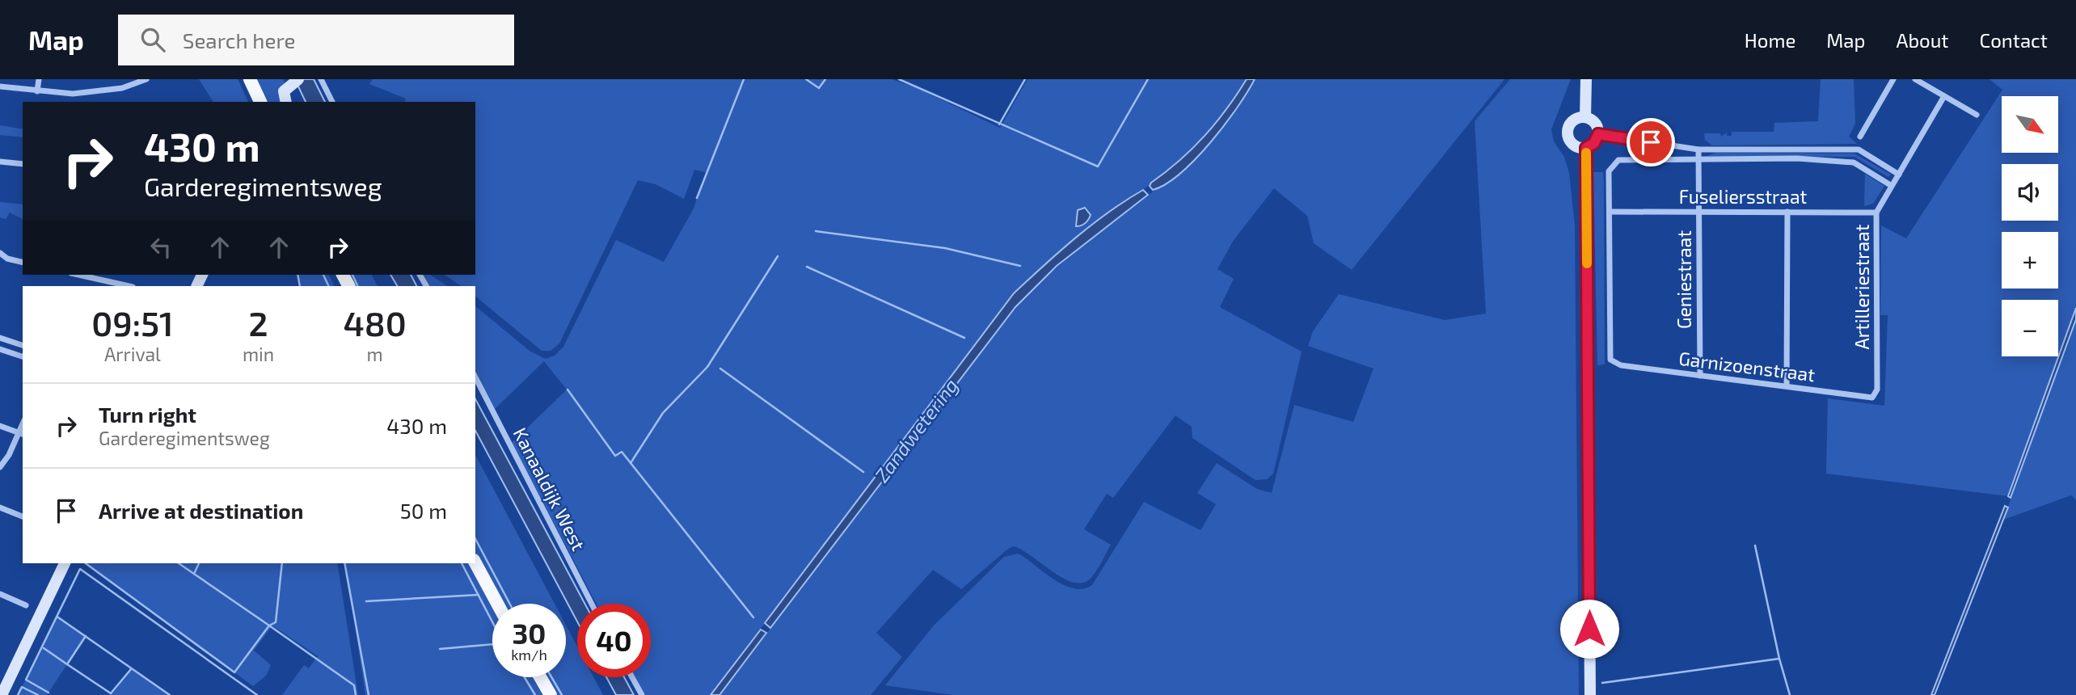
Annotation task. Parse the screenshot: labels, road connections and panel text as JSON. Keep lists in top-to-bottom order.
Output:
{
  "streets": {
    "street": [
      "Fuseliersstraat",
      "Geniestraat",
      "Artilleriestraat",
      "Garnizoenstraat",
      "Kanaaldijk West"
    ]
  },
  "crossings": [
    ["Fuseliersstraat", "Geniestraat"],
    ["Fuseliersstraat", "Artilleriestraat"],
    ["Fuseliersstraat", "Garnizoenstraat"],
    ["Geniestraat", "Garnizoenstraat"],
    ["Artilleriestraat", "Garnizoenstraat"]
  ],
  "water": ["Zandwetering"],
  "north": "bottom right",
  "page": {
    "header": "Map",
    "search": "Search here",
    "nav": [
      "Home",
      "Map",
      "About",
      "Contact"
    ],
    "map_buttons": ["+", "−"],
    "turn": ["430 m", "Garderegimentsweg"],
    "eta": [
      "09:51",
      "Arrival",
      "2",
      "min",
      "480",
      "m"
    ],
    "list": [
      {
        "name": "Turn right",
        "note": "Garderegimentsweg",
        "value": "430 m"
      },
      {
        "name": "Arrive at destination",
        "value": "50 m"
      }
    ],
    "speed": "30 km/h",
    "limit": "40"
  }
}
